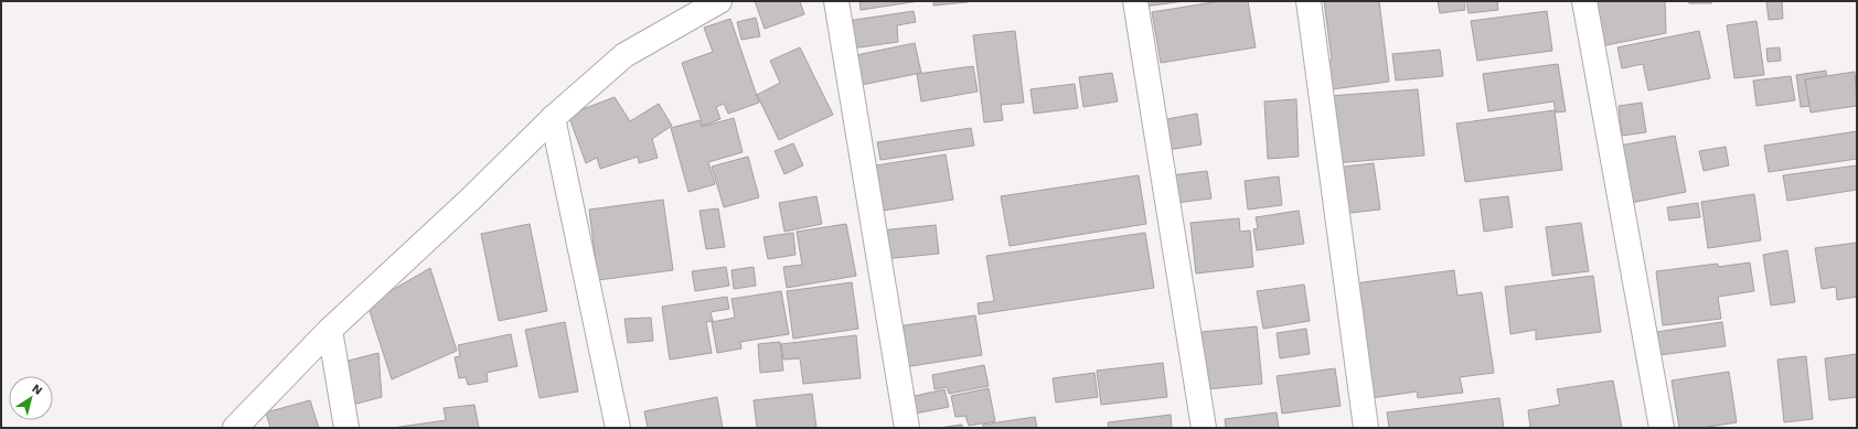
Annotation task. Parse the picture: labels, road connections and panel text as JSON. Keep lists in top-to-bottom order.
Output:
{
  "north": "top right"
}
